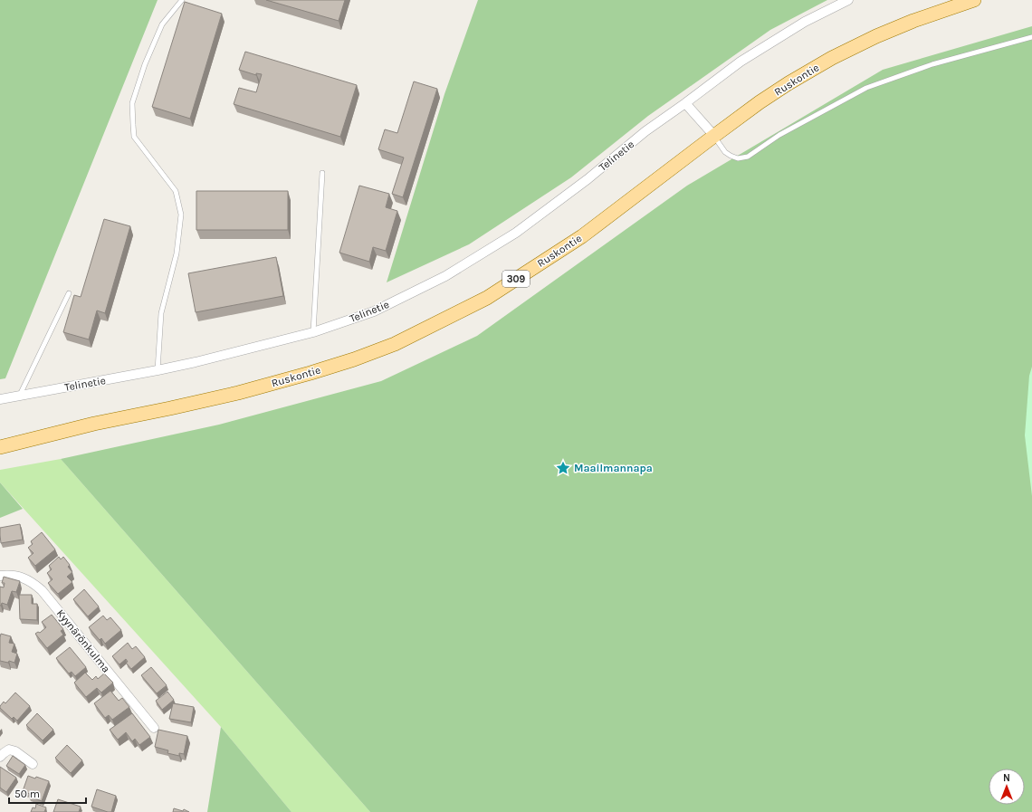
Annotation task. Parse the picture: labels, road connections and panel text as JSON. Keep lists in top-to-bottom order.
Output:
{
  "streets": {
    "main road": ["Ruskontie", "309"],
    "street": ["Telinetie", "Kyynärönkulma"]
  },
  "places": {
    "place": ["Maailmannapa"]
  },
  "scale_bar": "50 m",
  "north": "top"
}
